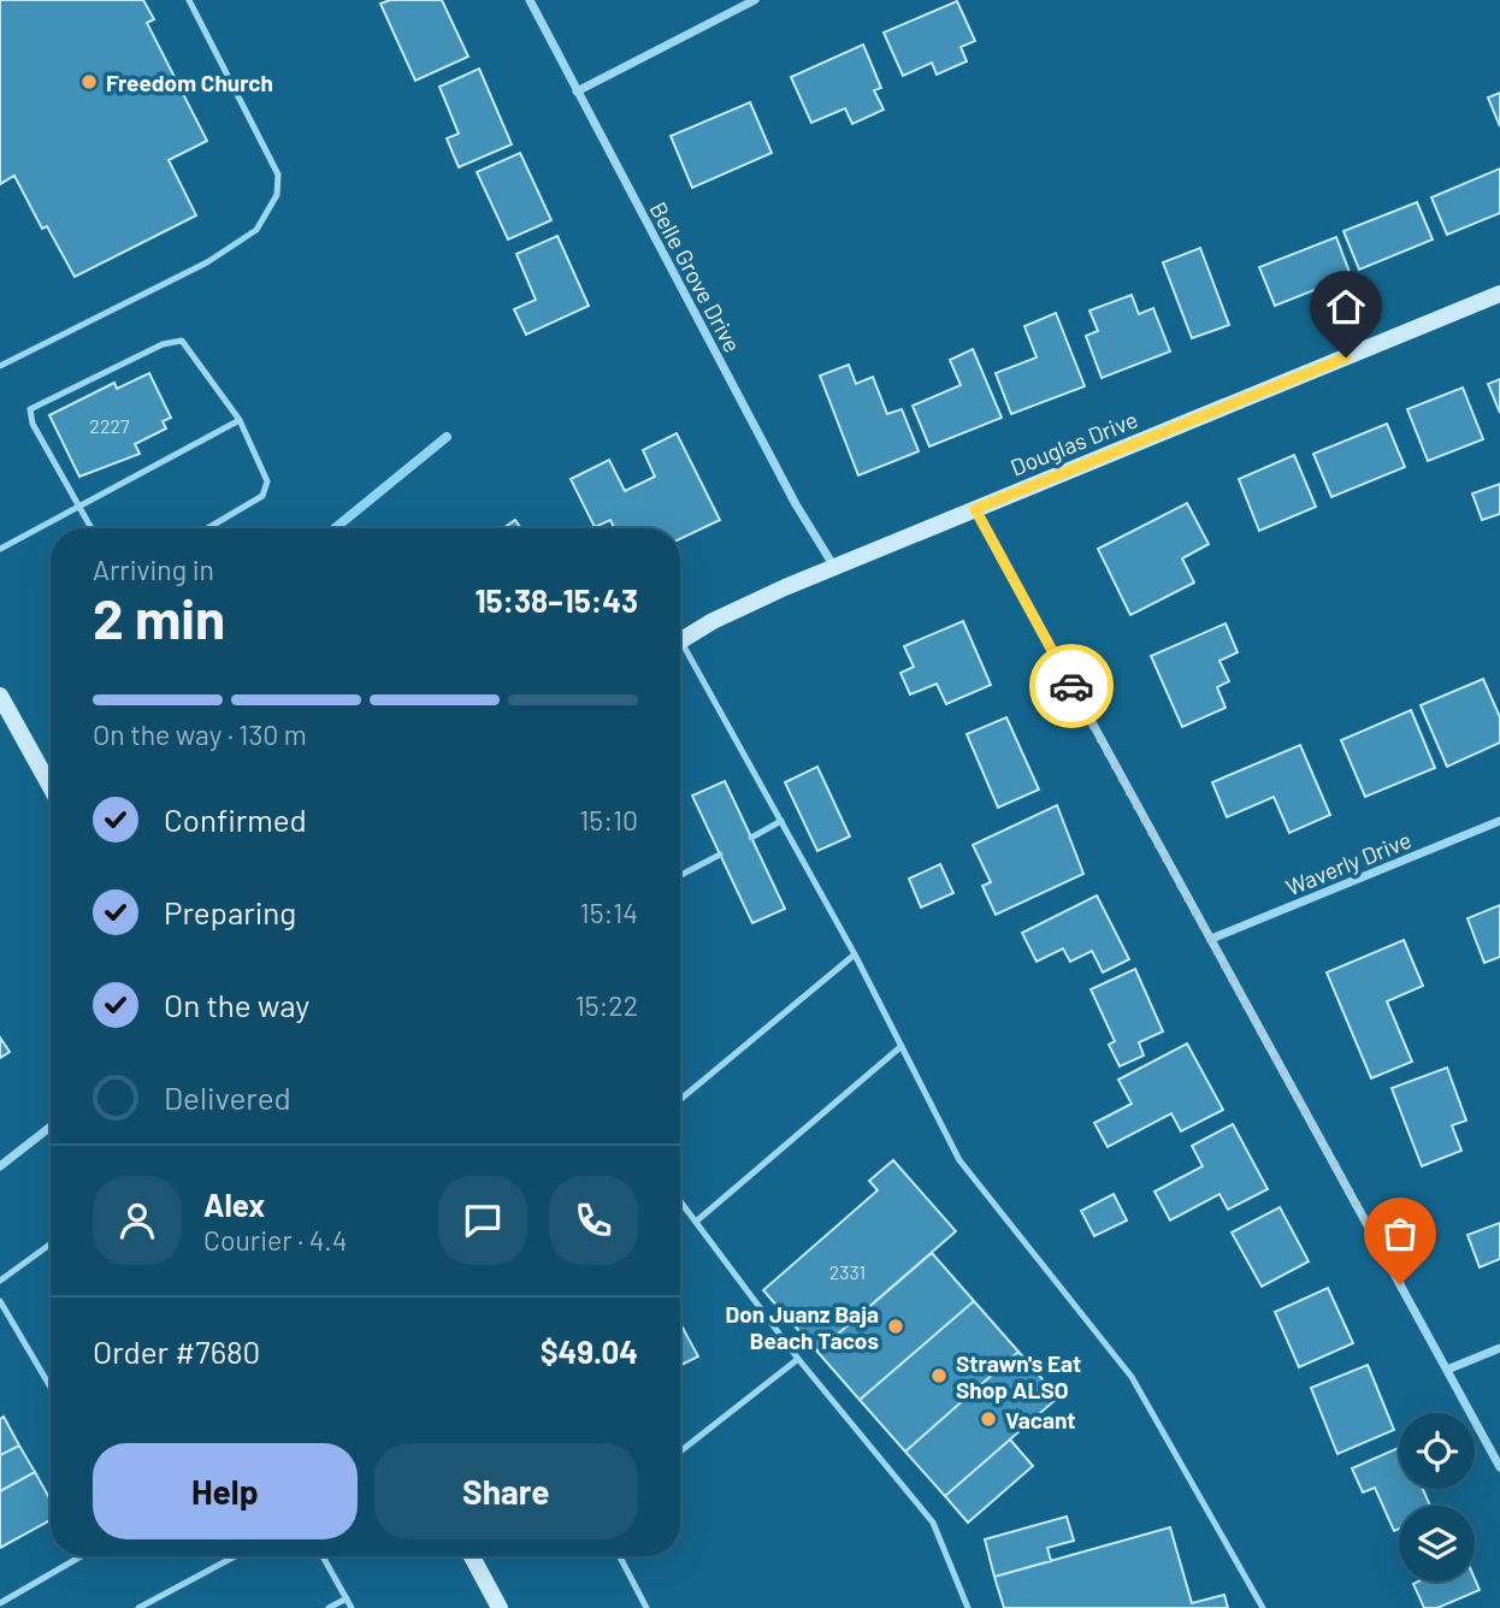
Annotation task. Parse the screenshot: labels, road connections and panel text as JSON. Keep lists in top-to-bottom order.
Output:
{
  "streets": {
    "street": ["Belle Grove Drive", "Douglas Drive", "Waverly Drive"]
  },
  "crossings": [
    ["Belle Grove Drive", "Douglas Drive"]
  ],
  "places": [
    "Freedom Church",
    "Don Juanz Baja Beach Tacos",
    "Strawn's Eat Shop ALSO",
    "Vacant"
  ],
  "house_numbers": ["2227", "2331"],
  "page": {
    "heading": ["2 min", "Arriving in", "15:38–15:43"],
    "panel": [
      "Alex",
      "Courier · 4.4",
      "Order #7680",
      "$49.04"
    ],
    "bar": "On the way · 130 m",
    "list": [
      ["Confirmed", "15:10"],
      ["Preparing", "15:14"],
      ["On the way", "15:22"],
      "Delivered"
    ],
    "buttons": ["Help", "Share"]
  }
}
